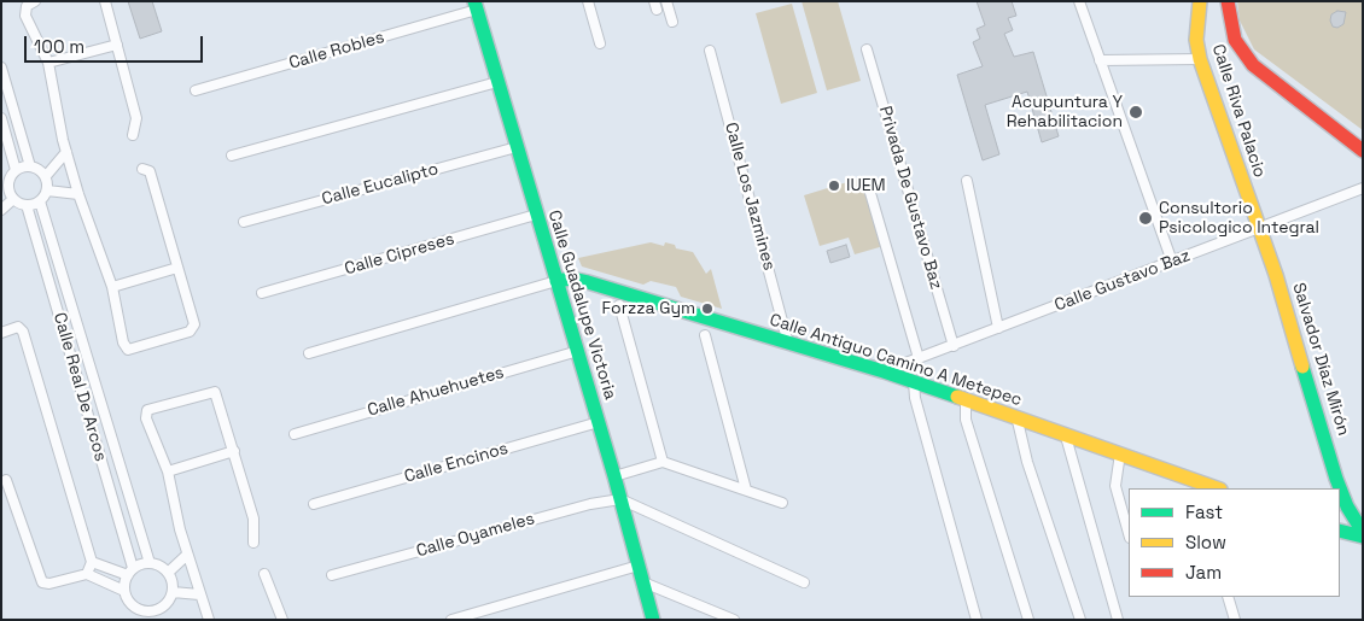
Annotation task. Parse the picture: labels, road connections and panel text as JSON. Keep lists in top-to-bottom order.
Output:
{
  "streets": {
    "street": [
      "Calle Robles",
      "Calle Riva Palacio",
      "Calle Eucalipto",
      "Calle Los Jazmines",
      "Privada De Gustavo Baz",
      "Calle Cipreses",
      "Calle Gustavo Baz",
      "Calle Guadalupe Victoria",
      "Salvador Díaz Mirón",
      "Calle Antiguo Camino A Metepec",
      "Calle Real De Arcos",
      "Calle Ahuehuetes",
      "Calle Encinos",
      "Calle Oyameles"
    ]
  },
  "crossings": [
    ["Calle Robles", "Calle Guadalupe Victoria"],
    ["Calle Riva Palacio", "Calle Gustavo Baz"],
    ["Calle Riva Palacio", "Salvador Díaz Mirón"],
    ["Calle Eucalipto", "Calle Guadalupe Victoria"],
    ["Calle Los Jazmines", "Calle Antiguo Camino A Metepec"],
    ["Privada De Gustavo Baz", "Calle Gustavo Baz"],
    ["Calle Cipreses", "Calle Guadalupe Victoria"],
    ["Calle Gustavo Baz", "Salvador Díaz Mirón"],
    ["Calle Gustavo Baz", "Calle Antiguo Camino A Metepec"],
    ["Calle Guadalupe Victoria", "Calle Antiguo Camino A Metepec"],
    ["Calle Guadalupe Victoria", "Calle Ahuehuetes"],
    ["Calle Guadalupe Victoria", "Calle Encinos"],
    ["Calle Guadalupe Victoria", "Calle Oyameles"]
  ],
  "places": [
    "Acupuntura Y Rehabilitacion",
    "IUEM",
    "Consultorio Psicologico Integral",
    "Forzza Gym"
  ],
  "legend": ["Fast", "Slow", "Jam"],
  "scale_bar": "100 m"
}
